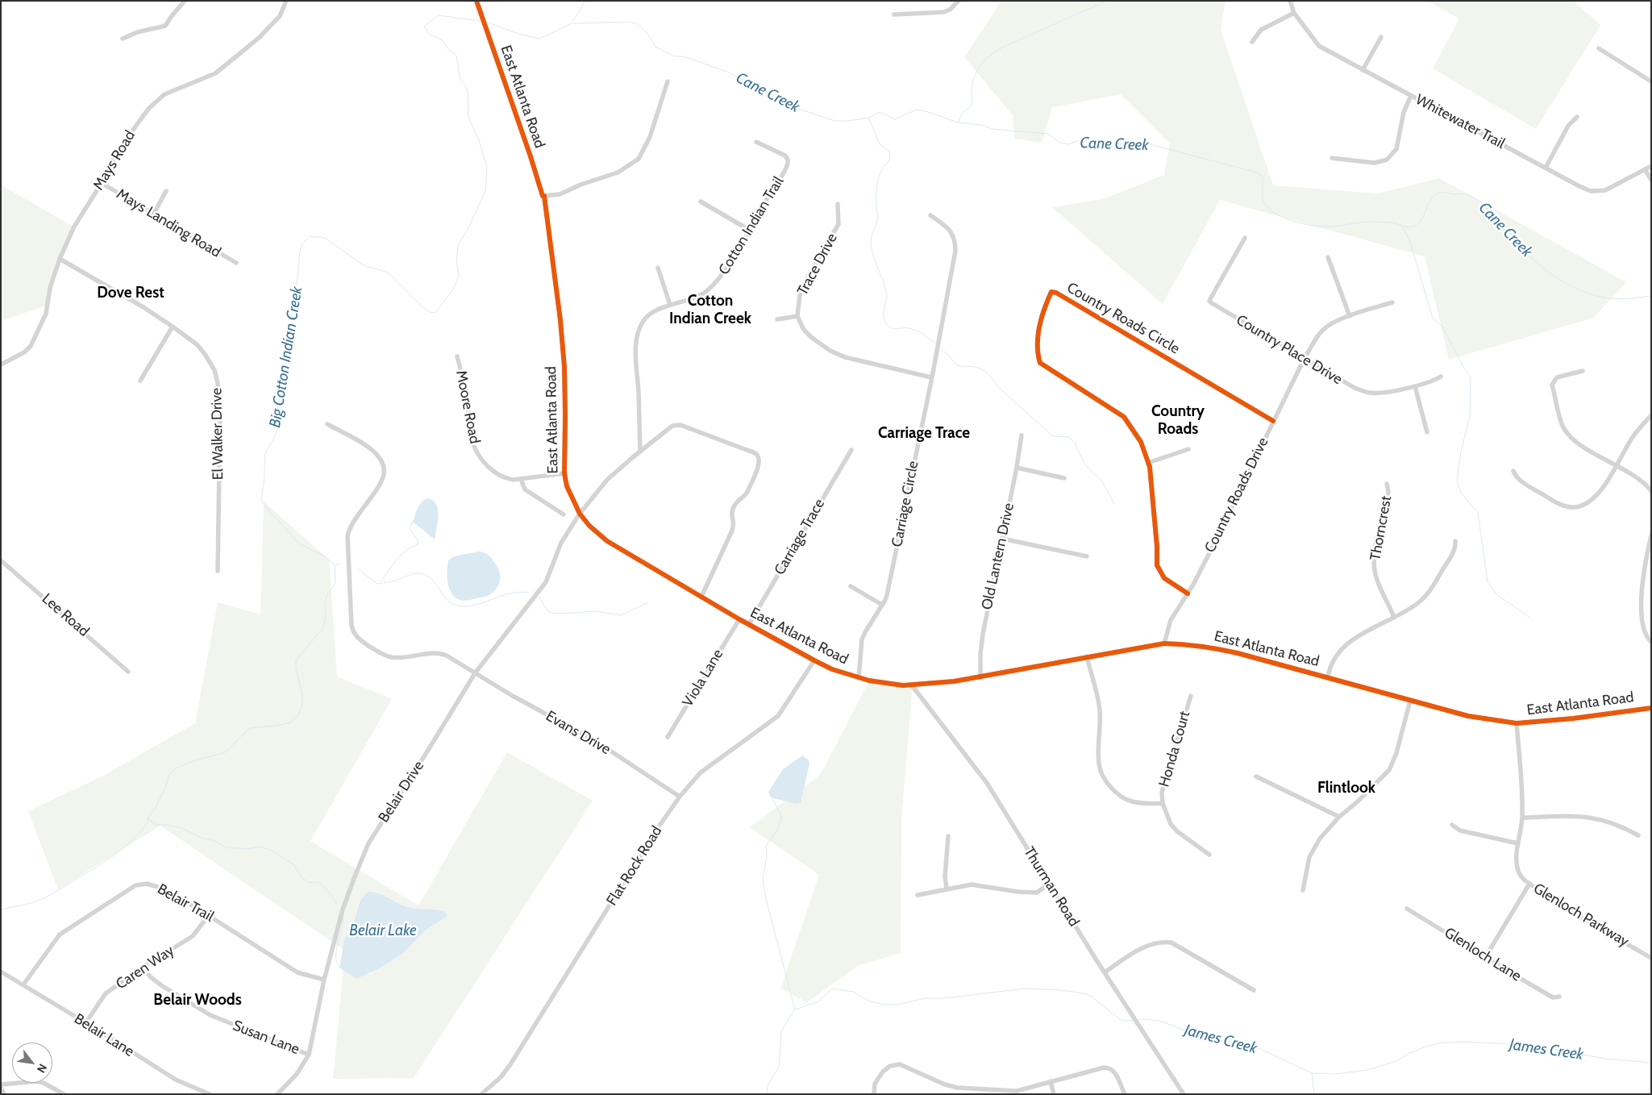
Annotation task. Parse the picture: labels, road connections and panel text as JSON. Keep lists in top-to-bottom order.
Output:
{
  "streets": {
    "street": [
      "East Atlanta Road",
      "Whitewater Trail",
      "Mays Road",
      "Mays Landing Road",
      "Cotton Indian Trail",
      "Trace Drive",
      "Country Roads Circle",
      "Country Place Drive",
      "Moore Road",
      "El Walker Drive",
      "Country Roads Drive",
      "Carriage Circle",
      "Thorncrest",
      "Carriage Trace",
      "Old Lantern Drive",
      "Lee Road",
      "Viola Lane",
      "Evans Drive",
      "Honda Court",
      "Belair Drive",
      "Flat Rock Road",
      "Thurman Road",
      "Belair Trail",
      "Glenloch Parkway",
      "Glenloch Lane",
      "Caren Way",
      "Belair Lane",
      "Susan Lane"
    ]
  },
  "crossings": [
    ["East Atlanta Road", "Moore Road"],
    ["East Atlanta Road", "Country Roads Drive"],
    ["East Atlanta Road", "Carriage Circle"],
    ["East Atlanta Road", "Carriage Trace"],
    ["East Atlanta Road", "Old Lantern Drive"],
    ["East Atlanta Road", "Viola Lane"],
    ["East Atlanta Road", "Belair Drive"],
    ["East Atlanta Road", "Flat Rock Road"],
    ["East Atlanta Road", "Thurman Road"],
    ["East Atlanta Road", "Glenloch Parkway"],
    ["Mays Road", "Mays Landing Road"],
    ["Mays Road", "El Walker Drive"],
    ["Cotton Indian Trail", "Belair Drive"],
    ["Country Roads Circle", "Country Roads Drive"],
    ["Country Place Drive", "Country Roads Drive"],
    ["Evans Drive", "Belair Drive"],
    ["Evans Drive", "Flat Rock Road"],
    ["Belair Drive", "Belair Trail"],
    ["Belair Drive", "Susan Lane"],
    ["Belair Trail", "Caren Way"],
    ["Belair Trail", "Belair Lane"],
    ["Caren Way", "Belair Lane"],
    ["Caren Way", "Susan Lane"]
  ],
  "districts": [
    "Dove Rest",
    "Cotton Indian Creek",
    "Country Roads",
    "Carriage Trace",
    "Flintlook",
    "Belair Woods"
  ],
  "water": [
    "Cane Creek",
    "Big Cotton Indian Creek",
    "Belair Lake",
    "James Creek"
  ],
  "north": "bottom right"
}
